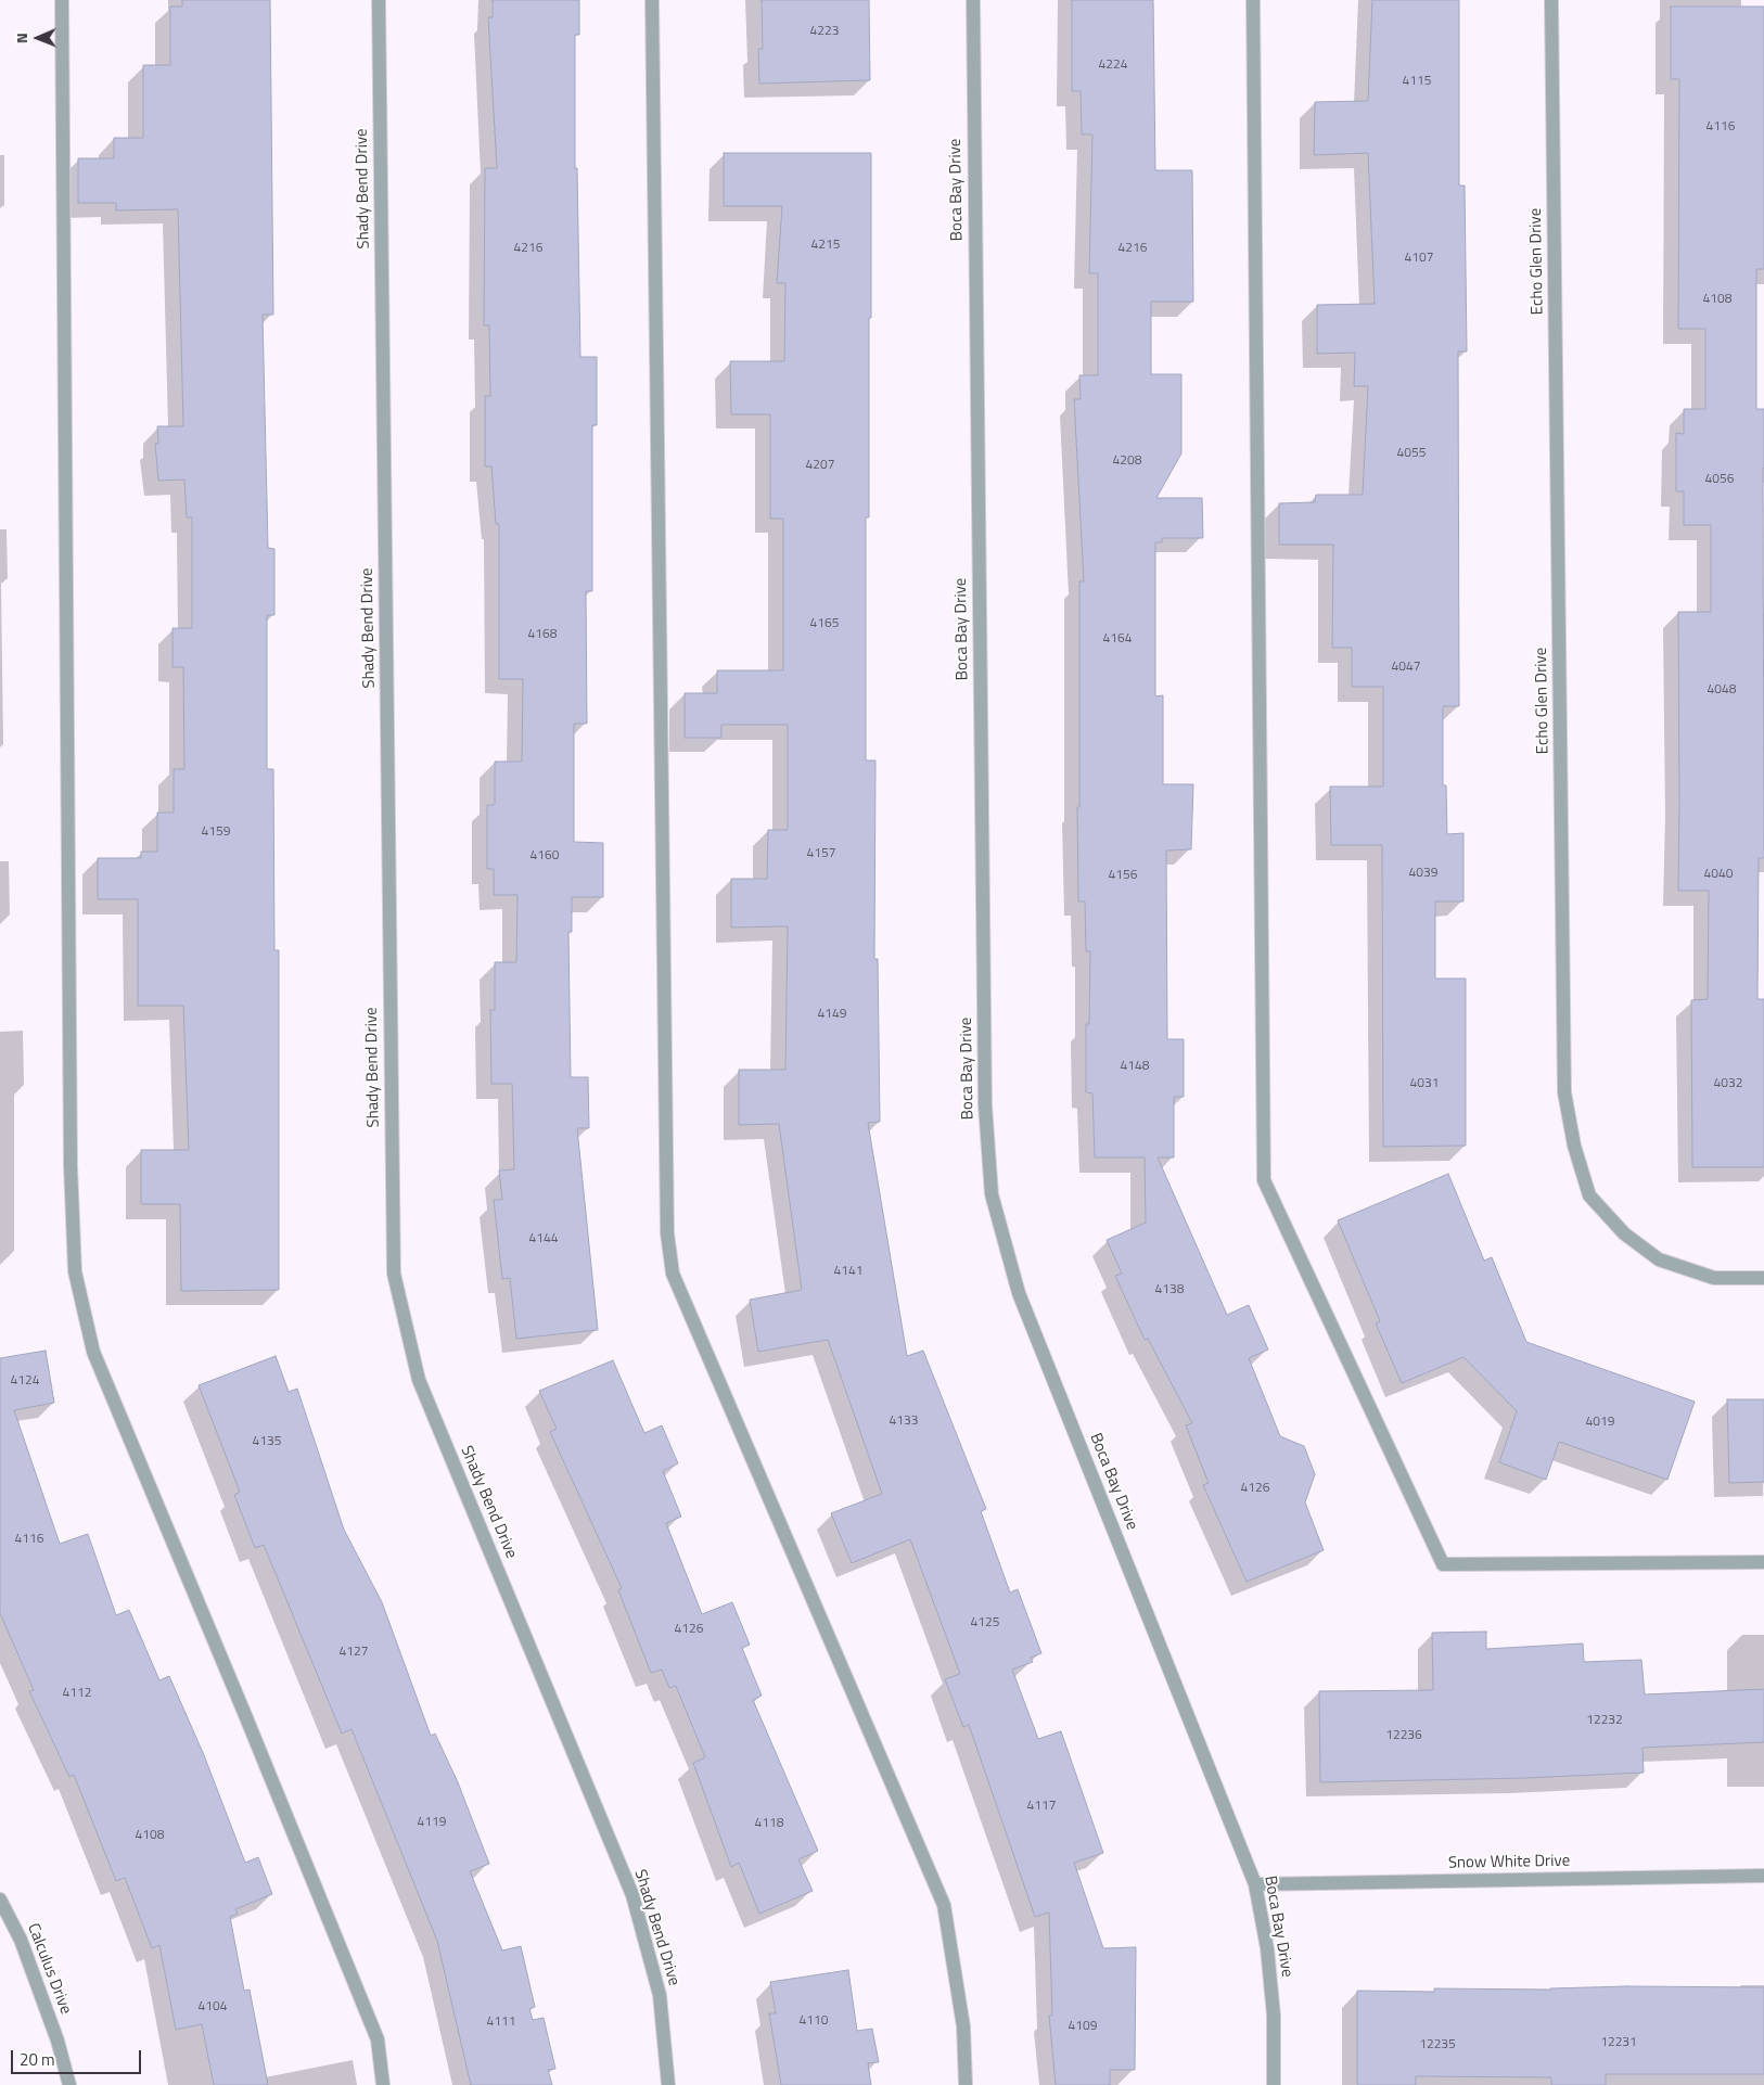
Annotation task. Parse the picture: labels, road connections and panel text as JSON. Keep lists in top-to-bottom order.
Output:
{
  "streets": {
    "street": [
      "Shady Bend Drive",
      "Boca Bay Drive",
      "Echo Glen Drive",
      "Snow White Drive",
      "Calculus Drive"
    ]
  },
  "crossings": [
    ["Boca Bay Drive", "Snow White Drive"]
  ],
  "house_numbers": [
    "4223",
    "4224",
    "4115",
    "4116",
    "4215",
    "4216",
    "4216",
    "4107",
    "4108",
    "4055",
    "4208",
    "4207",
    "4056",
    "4165",
    "4168",
    "4164",
    "4047",
    "4048",
    "4159",
    "4157",
    "4160",
    "4039",
    "4040",
    "4156",
    "4149",
    "4148",
    "4031",
    "4032",
    "4144",
    "4141",
    "4138",
    "4124",
    "4133",
    "4019",
    "4135",
    "4126",
    "4116",
    "4125",
    "4126",
    "4127",
    "4112",
    "12232",
    "12236",
    "4117",
    "4119",
    "4118",
    "4108",
    "4104",
    "4110",
    "4111",
    "4109",
    "12231",
    "12235"
  ],
  "scale_bar": "20 m",
  "north": "left"
}
